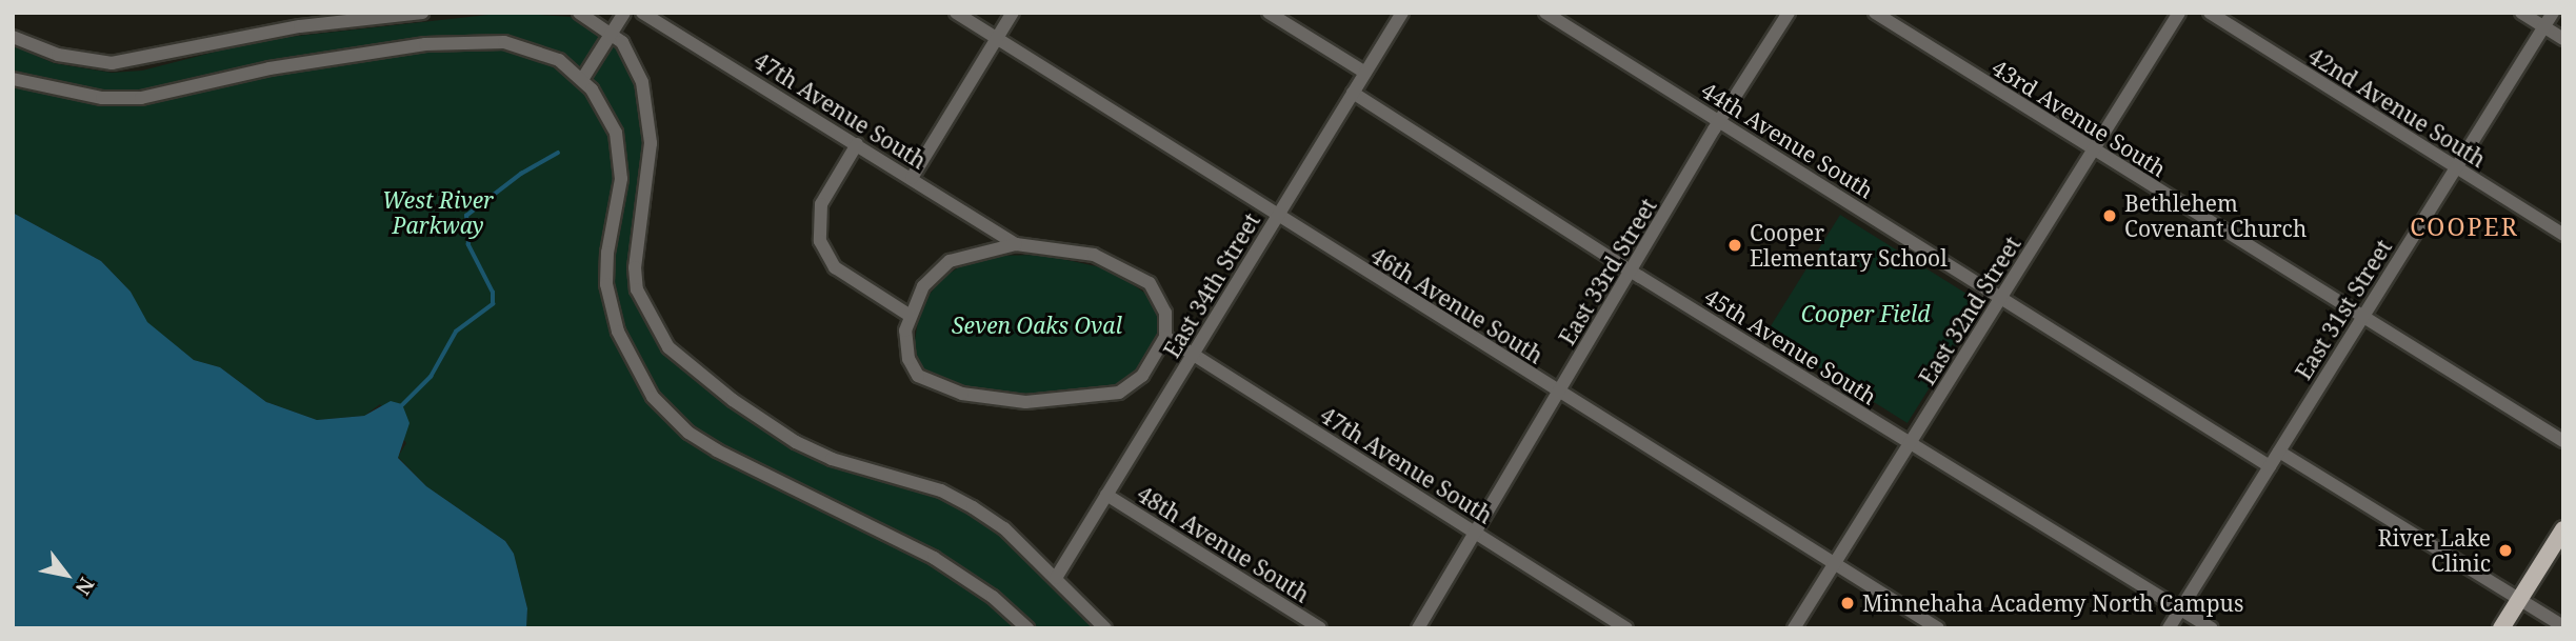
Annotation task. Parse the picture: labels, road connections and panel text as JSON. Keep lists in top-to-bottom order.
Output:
{
  "streets": {
    "street": [
      "42nd Avenue South",
      "47th Avenue South",
      "43rd Avenue South",
      "44th Avenue South",
      "East 33rd Street",
      "East 34th Street",
      "46th Avenue South",
      "East 31st Street",
      "East 32nd Street",
      "45th Avenue South",
      "48th Avenue South"
    ]
  },
  "crossings": [
    ["42nd Avenue South", "East 31st Street"],
    ["47th Avenue South", "East 33rd Street"],
    ["47th Avenue South", "East 34th Street"],
    ["43rd Avenue South", "East 31st Street"],
    ["43rd Avenue South", "East 32nd Street"],
    ["44th Avenue South", "East 33rd Street"],
    ["44th Avenue South", "East 31st Street"],
    ["44th Avenue South", "East 32nd Street"],
    ["East 33rd Street", "46th Avenue South"],
    ["East 33rd Street", "45th Avenue South"],
    ["East 34th Street", "46th Avenue South"],
    ["East 34th Street", "45th Avenue South"],
    ["East 34th Street", "48th Avenue South"],
    ["46th Avenue South", "East 32nd Street"],
    ["East 31st Street", "45th Avenue South"],
    ["East 32nd Street", "45th Avenue South"]
  ],
  "districts": ["COOPER"],
  "parks": ["West River Parkway", "Cooper Field", "Seven Oaks Oval"],
  "places": [
    "Bethlehem Covenant Church",
    "Cooper Elementary School",
    "River Lake Clinic",
    "Minnehaha Academy North Campus"
  ],
  "north": "bottom right"
}
